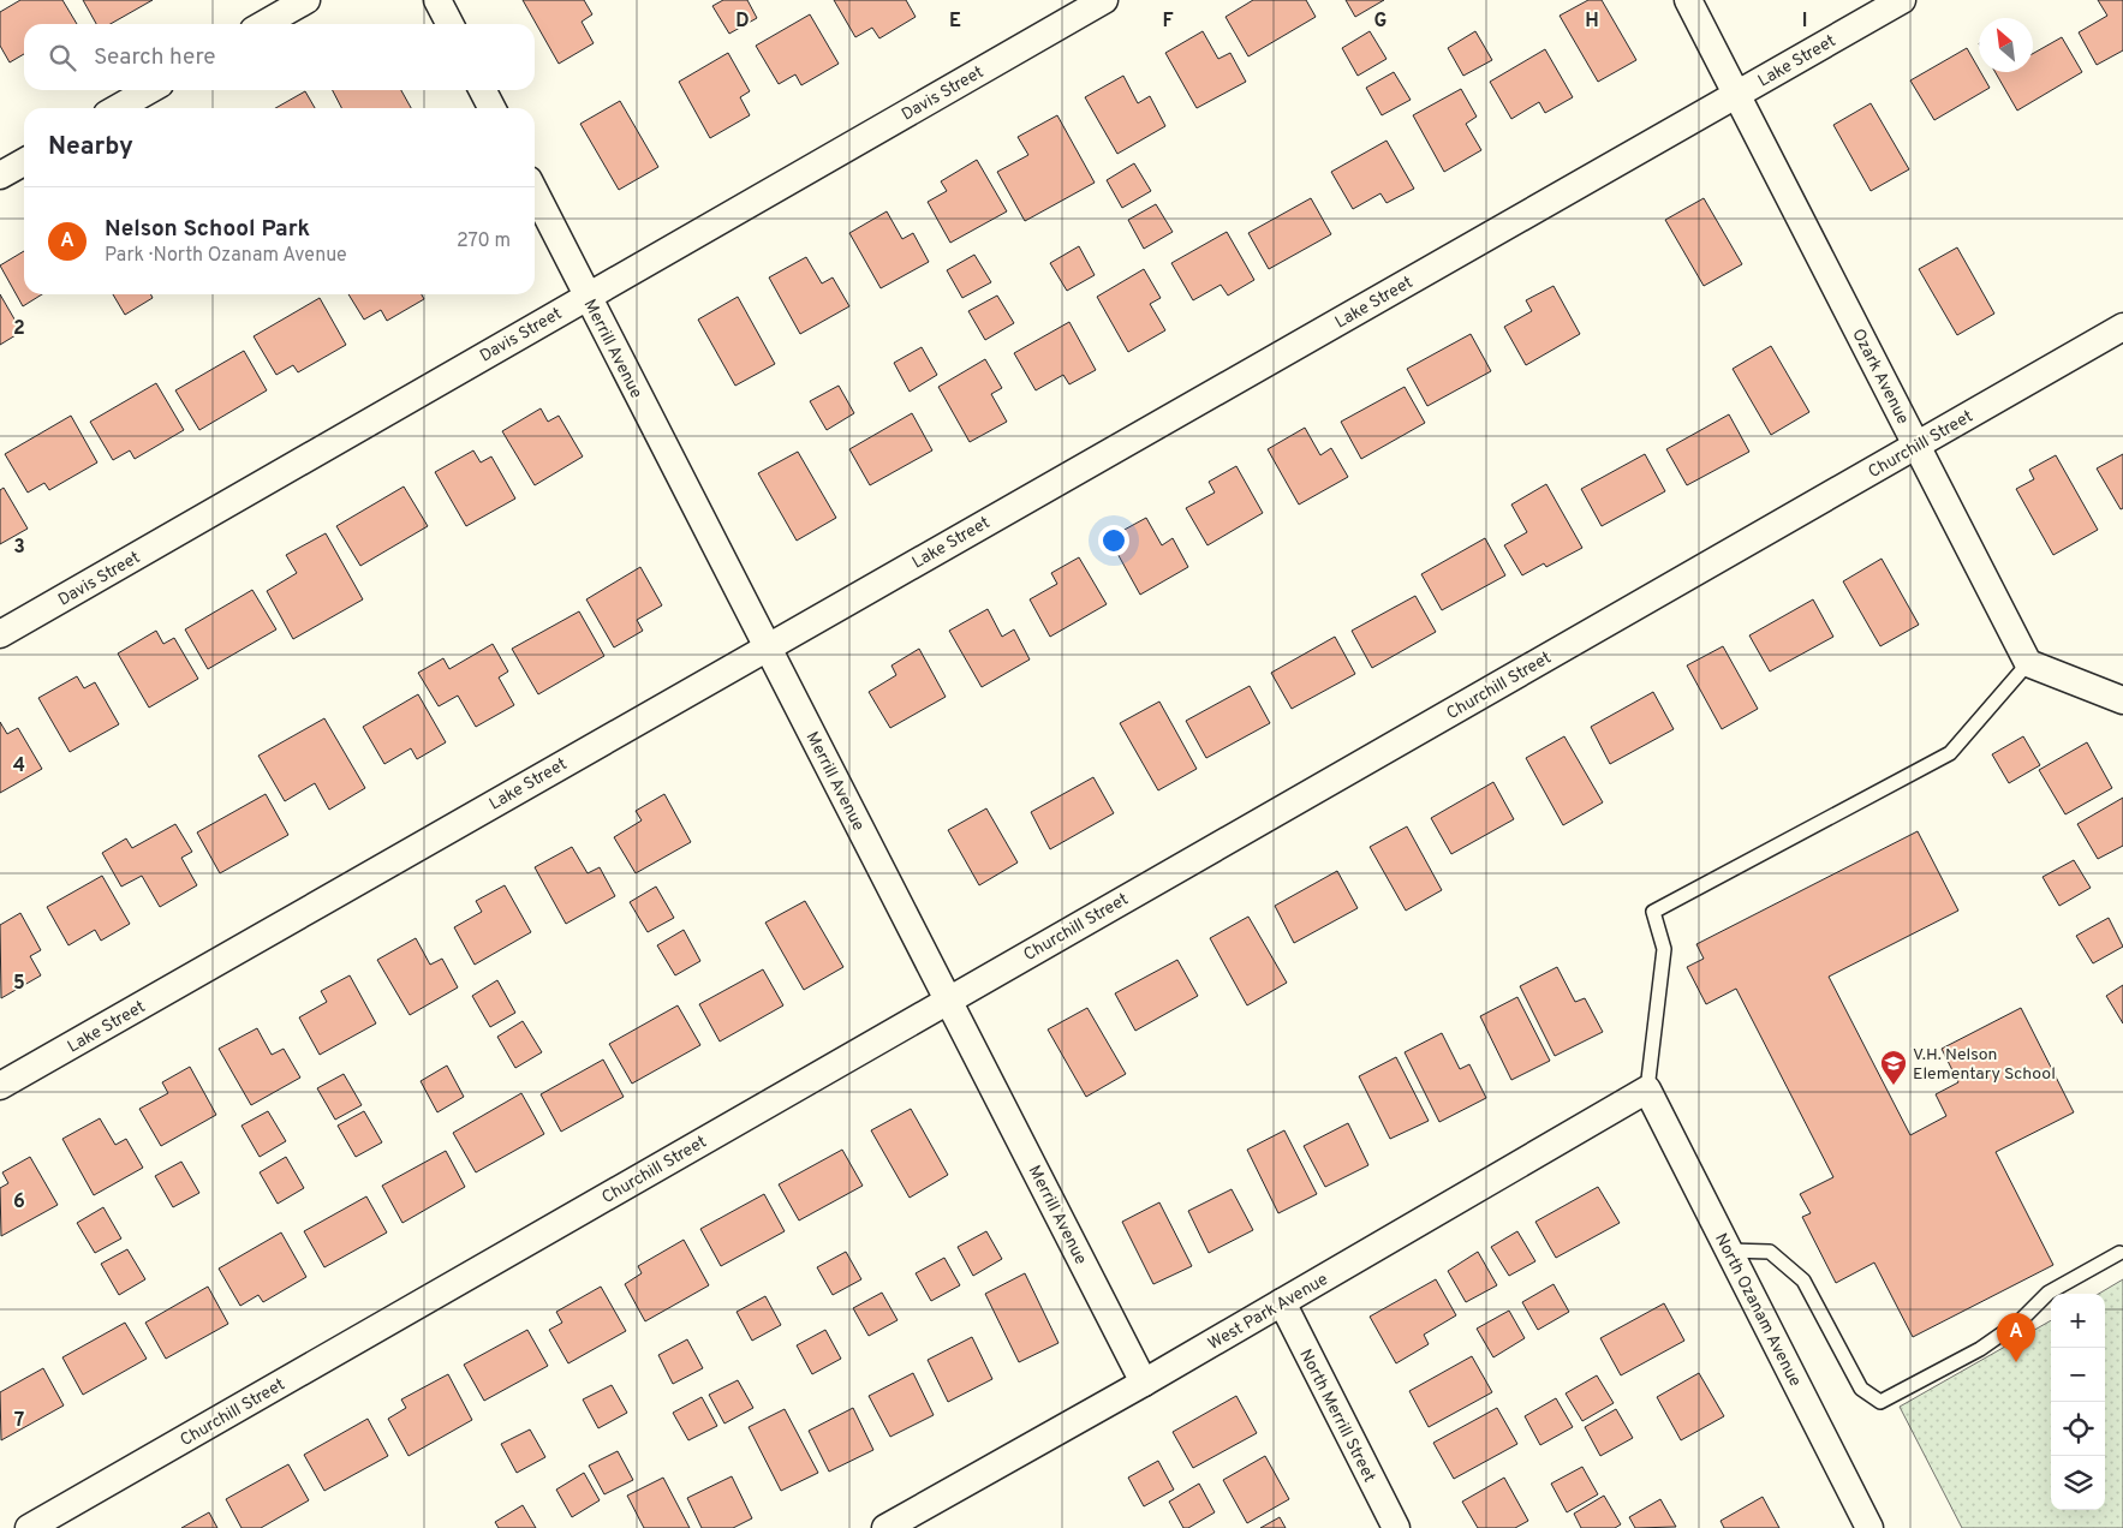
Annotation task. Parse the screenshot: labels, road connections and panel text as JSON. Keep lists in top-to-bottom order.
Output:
{
  "streets": {
    "street": [
      "Lake Street",
      "Davis Street",
      "Merrill Avenue",
      "Ozark Avenue",
      "Churchill Street",
      "North Ozanam Avenue",
      "West Park Avenue",
      "North Merrill Street"
    ]
  },
  "crossings": [
    ["Lake Street", "Merrill Avenue"],
    ["Lake Street", "Ozark Avenue"],
    ["Davis Street", "Merrill Avenue"],
    ["Merrill Avenue", "Churchill Street"],
    ["Merrill Avenue", "West Park Avenue"],
    ["Ozark Avenue", "Churchill Street"],
    ["North Ozanam Avenue", "West Park Avenue"],
    ["West Park Avenue", "North Merrill Street"]
  ],
  "places": {
    "school or university": ["V.H. Nelson Elementary School"]
  },
  "north": "top left",
  "page": {
    "search": "Search here",
    "heading": "Nearby",
    "list": [
      {
        "mark": "A",
        "name": "Nelson School Park",
        "note": "Park · North Ozanam Avenue",
        "value": "270 m"
      }
    ],
    "map_buttons": ["+", "−"],
    "pins": "A"
  },
  "grid": {
    "columns": [
      "D",
      "E",
      "F",
      "G",
      "H",
      "I"
    ],
    "rows": [
      "2",
      "3",
      "4",
      "5",
      "6",
      "7"
    ]
  }
}
